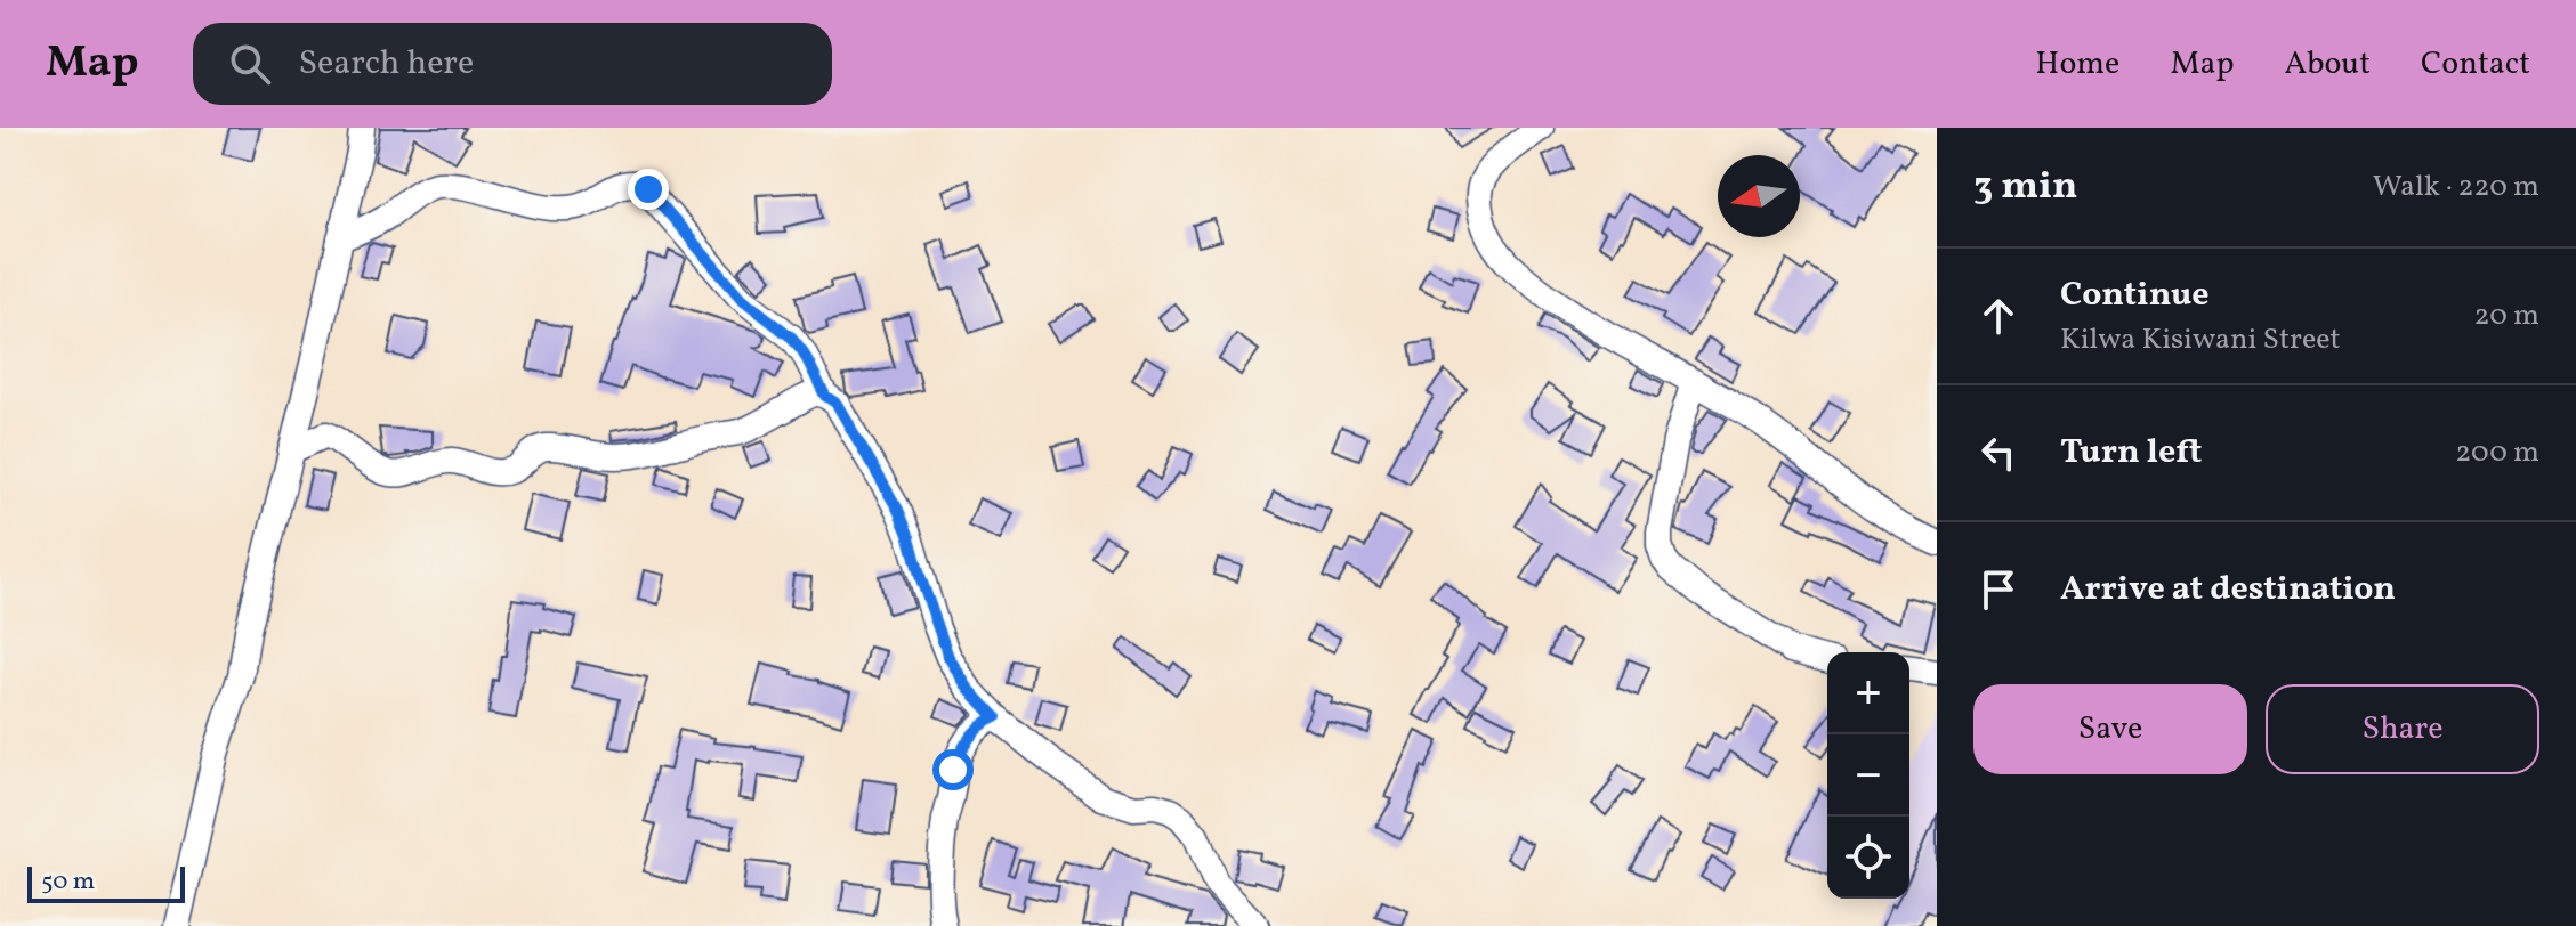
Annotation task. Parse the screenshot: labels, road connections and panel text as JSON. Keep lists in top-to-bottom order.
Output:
{
  "scale_bar": "50 m",
  "north": "left",
  "page": {
    "header": "Map",
    "search": "Search here",
    "nav": [
      "Home",
      "Map",
      "About",
      "Contact"
    ],
    "heading": ["3 min", "Walk · 220 m"],
    "list": [
      ["Continue", "Kilwa Kisiwani Street", "20 m"],
      ["Turn left", "200 m"],
      "Arrive at destination"
    ],
    "map_buttons": ["+", "−"],
    "buttons": ["Save", "Share"],
    "scale": "50 m"
  }
}
